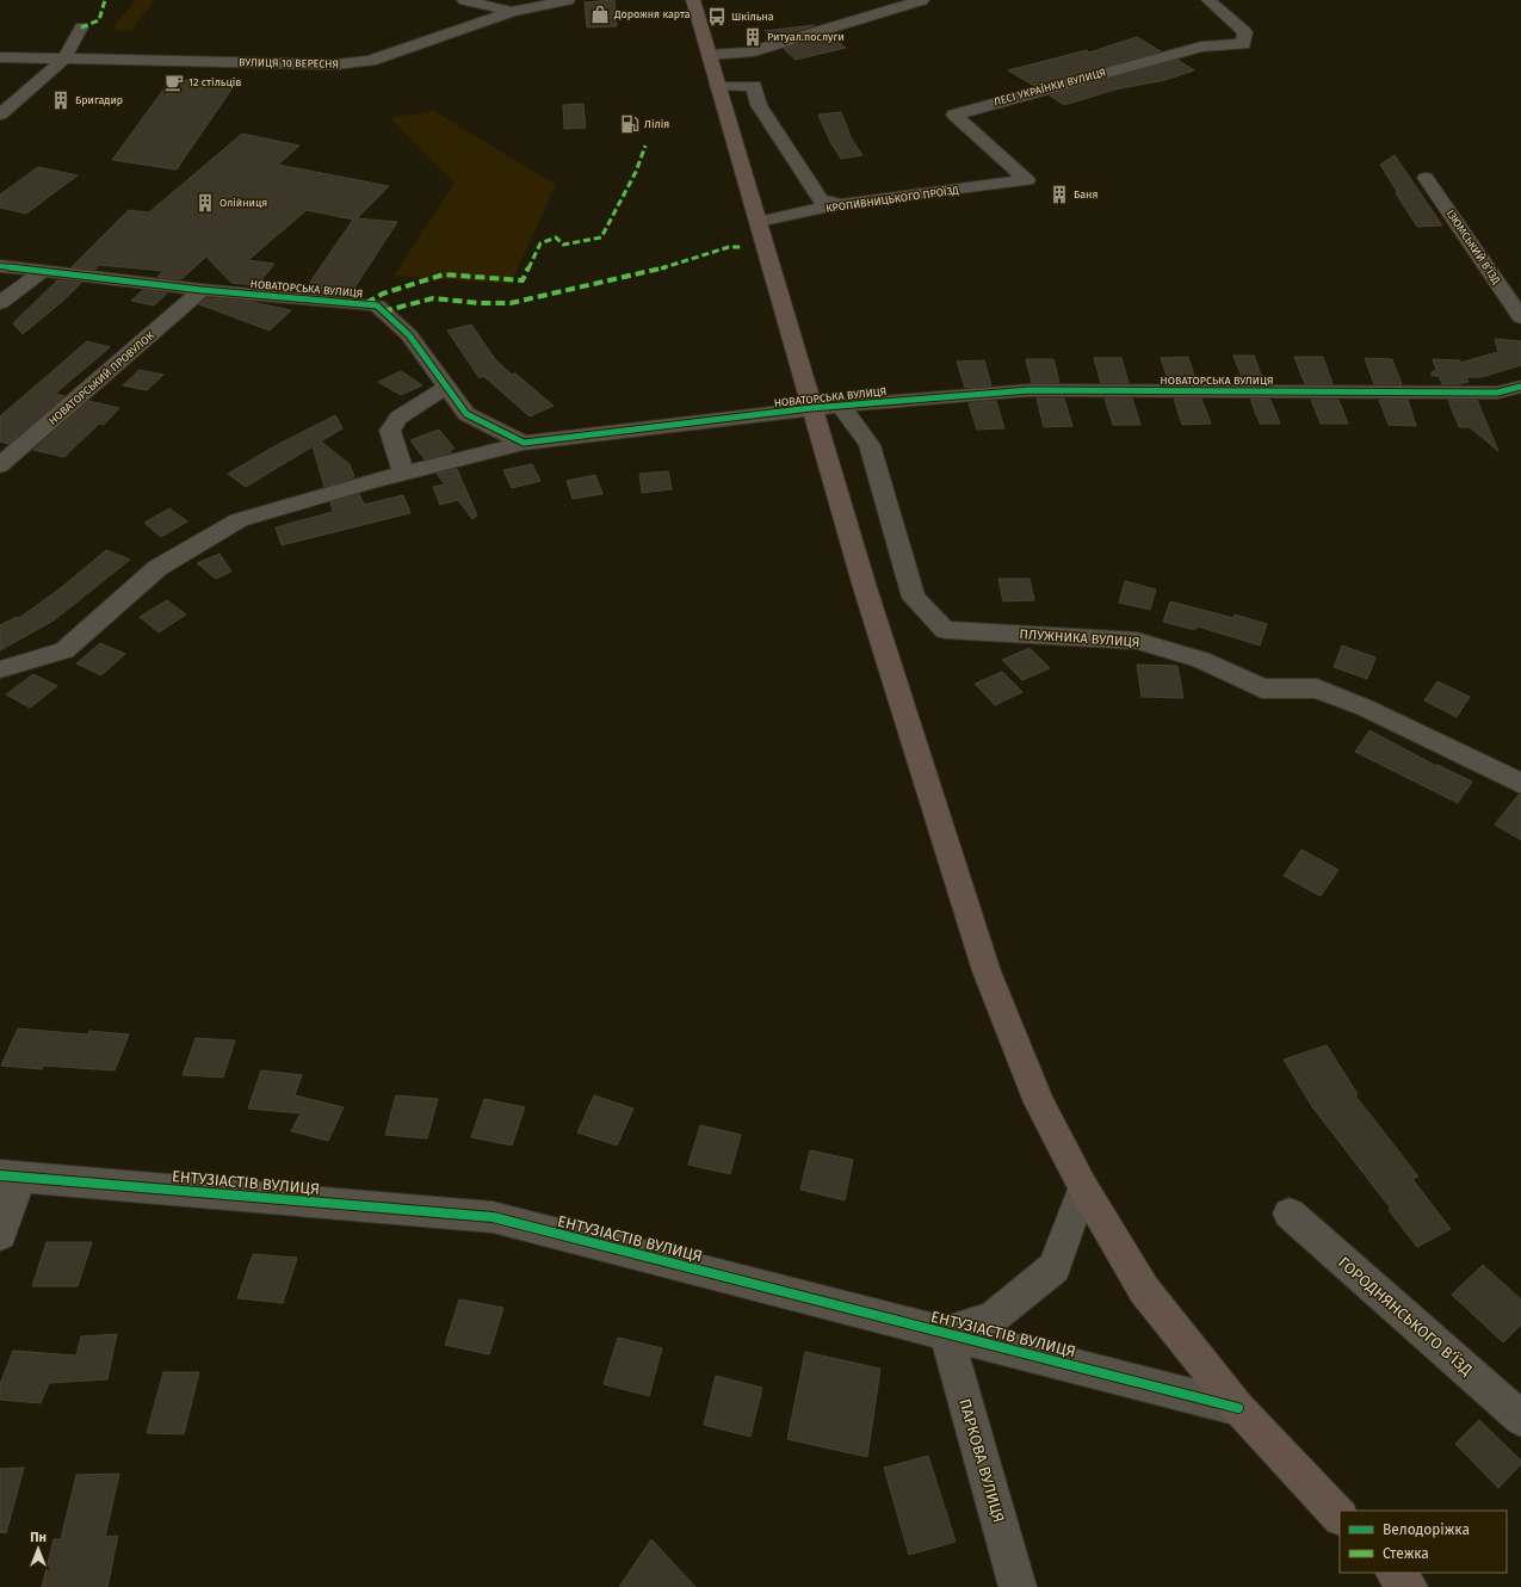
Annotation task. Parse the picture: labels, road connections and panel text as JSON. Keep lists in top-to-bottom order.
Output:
{
  "streets": {
    "street": [
      "ВУЛИЦЯ 10 ВЕРЕСНЯ",
      "ЛЕСІ УКРАЇНКИ ВУЛИЦЯ",
      "КРОПИВНИЦЬКОГО ПРОЇЗД",
      "ІЗЮМСЬКИЙ В’ЇЗД",
      "НОВАТОРСЬКА ВУЛИЦЯ",
      "НОВАТОРСЬКИЙ ПРОВУЛОК",
      "ПЛУЖНИКА ВУЛИЦЯ",
      "ЕНТУЗІАСТІВ ВУЛИЦЯ",
      "ГОРОДНЯНСЬКОГО В’ЇЗД",
      "ПАРКОВА ВУЛИЦЯ"
    ]
  },
  "crossings": [
    ["ЛЕСІ УКРАЇНКИ ВУЛИЦЯ", "КРОПИВНИЦЬКОГО ПРОЇЗД"],
    ["НОВАТОРСЬКА ВУЛИЦЯ", "НОВАТОРСЬКИЙ ПРОВУЛОК"],
    ["НОВАТОРСЬКА ВУЛИЦЯ", "ПЛУЖНИКА ВУЛИЦЯ"],
    ["ЕНТУЗІАСТІВ ВУЛИЦЯ", "ПАРКОВА ВУЛИЦЯ"]
  ],
  "places": {
    "shop": ["Дорожня карта"],
    "bus stop": ["Шкільна"],
    "building": [
      "Ритуал.послуги",
      "Бригадир",
      "Баня",
      "Олійниця"
    ],
    "cafe": ["12 стільців"],
    "fuel station": ["Лілія"]
  },
  "legend": ["Велодоріжка", "Стежка"],
  "north": "top"
}
